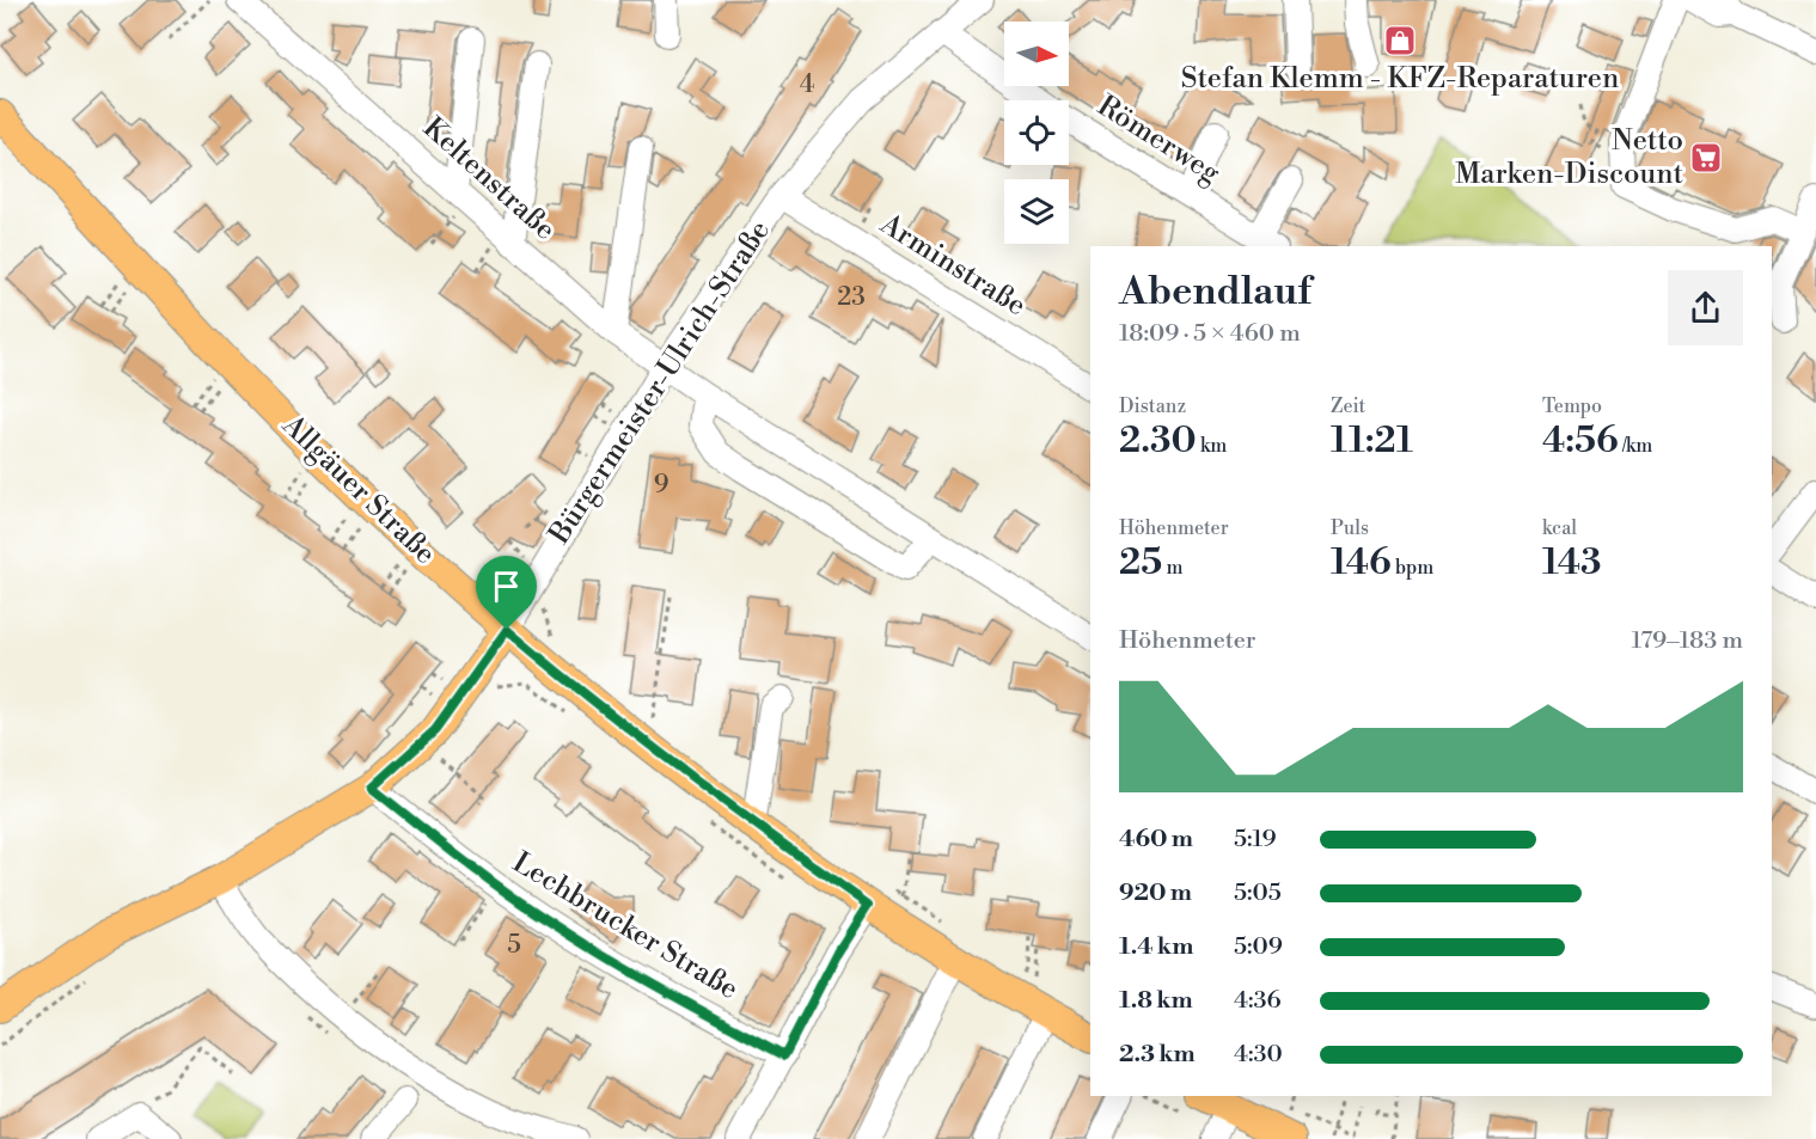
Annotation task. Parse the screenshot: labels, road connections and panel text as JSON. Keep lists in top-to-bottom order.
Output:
{
  "streets": {
    "main road": ["Bürgermeister-Ulrich-Straße", "Allgäuer Straße"],
    "street": [
      "Römerweg",
      "Keltenstraße",
      "Arminstraße",
      "Lechbrucker Straße"
    ]
  },
  "crossings": [
    ["Römerweg", "Bürgermeister-Ulrich-Straße"],
    ["Keltenstraße", "Bürgermeister-Ulrich-Straße"],
    ["Arminstraße", "Bürgermeister-Ulrich-Straße"],
    ["Bürgermeister-Ulrich-Straße", "Allgäuer Straße"],
    ["Bürgermeister-Ulrich-Straße", "Lechbrucker Straße"]
  ],
  "places": {
    "shop": ["Stefan Klemm - KFZ-Reparaturen"],
    "supermarket": ["Netto Marken-Discount"]
  },
  "house_numbers": [
    "4",
    "23",
    "9",
    "5"
  ],
  "north": "right",
  "page": {
    "heading": ["Abendlauf", "18:09 · 5 × 460 m"],
    "stats": [
      ["Distanz", "2.30 km"],
      ["Zeit", "11:21"],
      ["Tempo", "4:56 /km"],
      ["Höhenmeter", "25 m"],
      ["Puls", "146 bpm"],
      ["kcal", "143"]
    ],
    "chart": ["Höhenmeter", "179–183 m"],
    "list": [
      {
        "name": "460 m",
        "note": "5:19"
      },
      {
        "name": "920 m",
        "note": "5:05"
      },
      {
        "name": "1.4 km",
        "note": "5:09"
      },
      {
        "name": "1.8 km",
        "note": "4:36"
      },
      {
        "name": "2.3 km",
        "note": "4:30"
      }
    ]
  }
}
